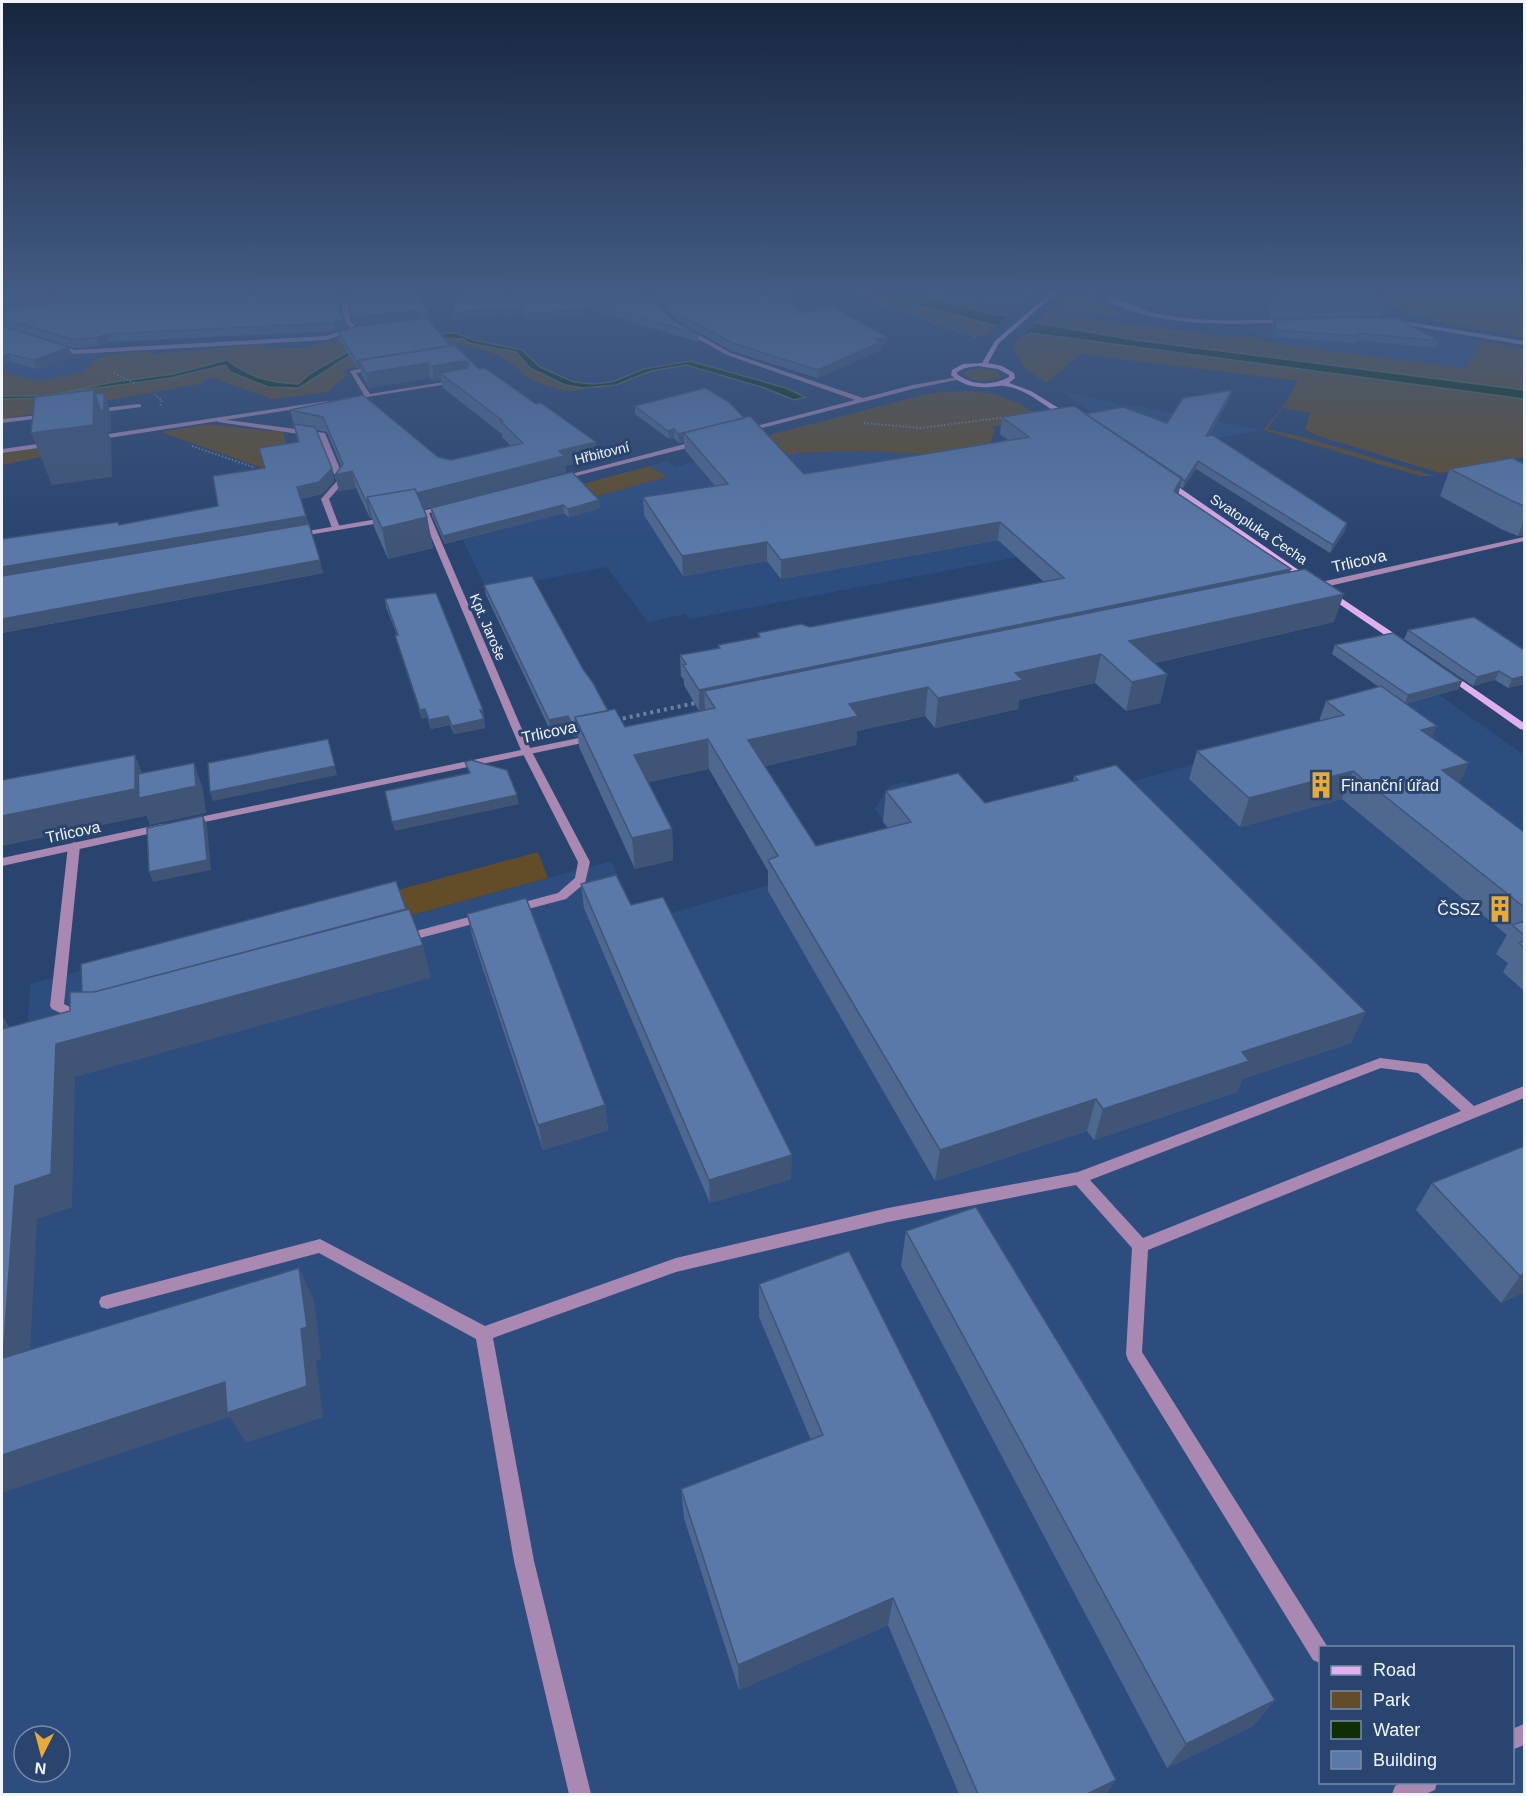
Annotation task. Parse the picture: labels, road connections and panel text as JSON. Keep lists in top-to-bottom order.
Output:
{
  "streets": {
    "street": [
      "Hřbitovní",
      "Svatopluka Čecha",
      "Trlicova",
      "Kpt. Jaroše"
    ]
  },
  "crossings": [
    ["Svatopluka Čecha", "Trlicova"],
    ["Trlicova", "Kpt. Jaroše"]
  ],
  "places": {
    "building": ["Finanční úřad", "ČSSZ"]
  },
  "legend": [
    "Road",
    "Park",
    "Water",
    "Building"
  ],
  "north": "bottom"
}
